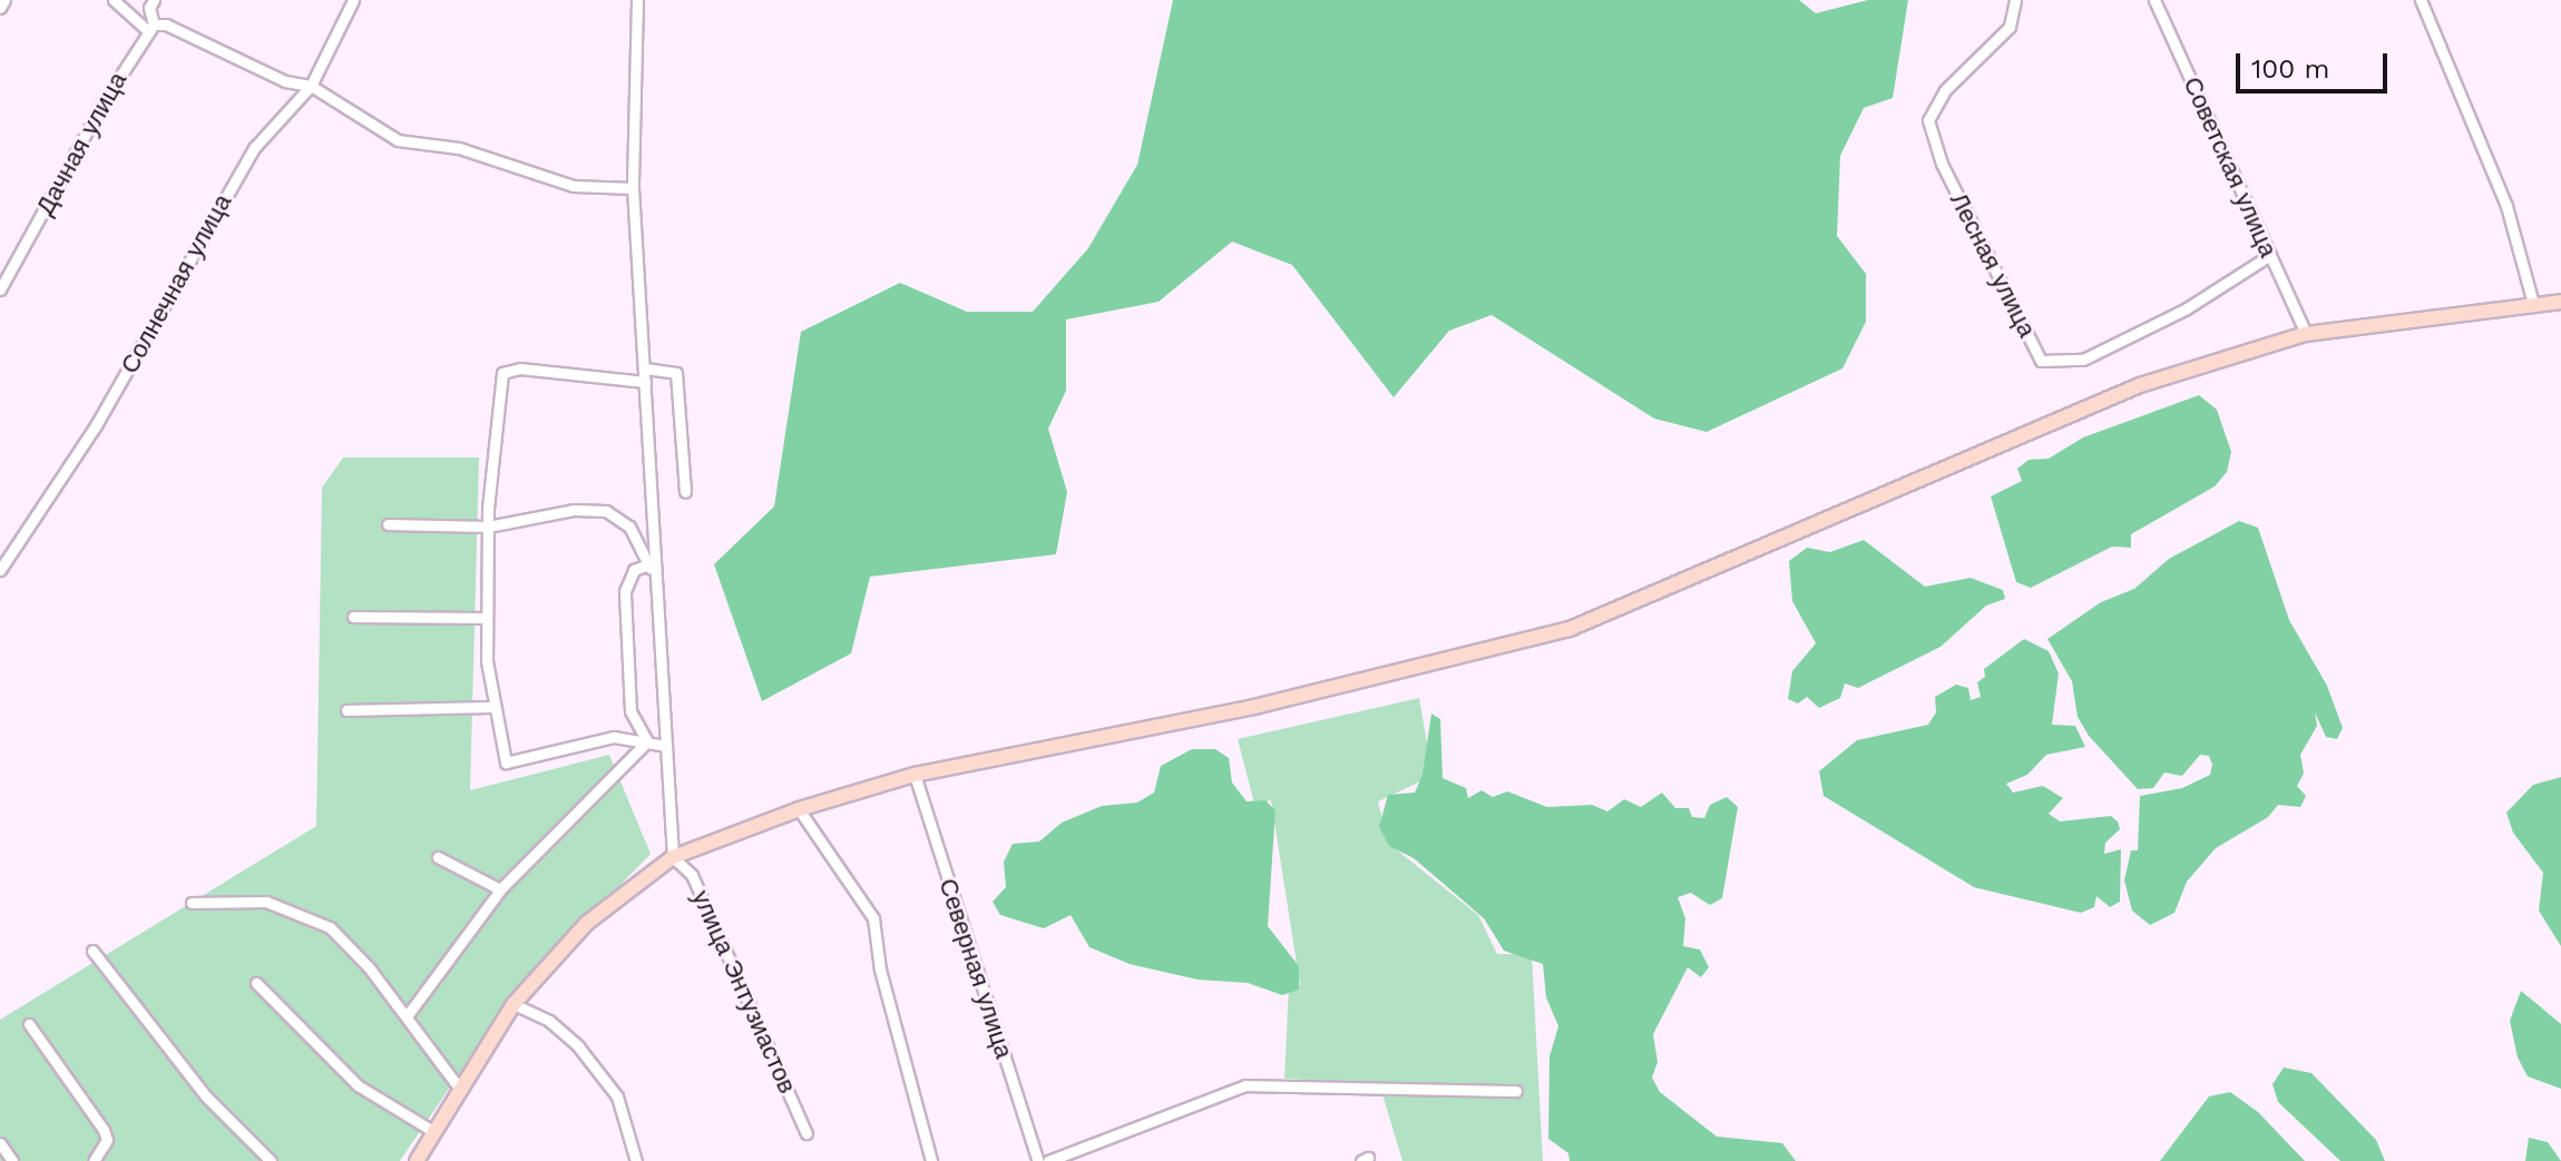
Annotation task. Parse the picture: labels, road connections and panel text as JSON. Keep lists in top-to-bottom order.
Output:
{
  "streets": {
    "street": [
      "Дачная улица",
      "Советская улица",
      "Лесная улица",
      "Солнечная улица",
      "Северная улица",
      "улица Энтузиастов"
    ]
  },
  "crossings": [
    ["Советская улица", "Лесная улица"]
  ],
  "scale_bar": "100 m"
}
